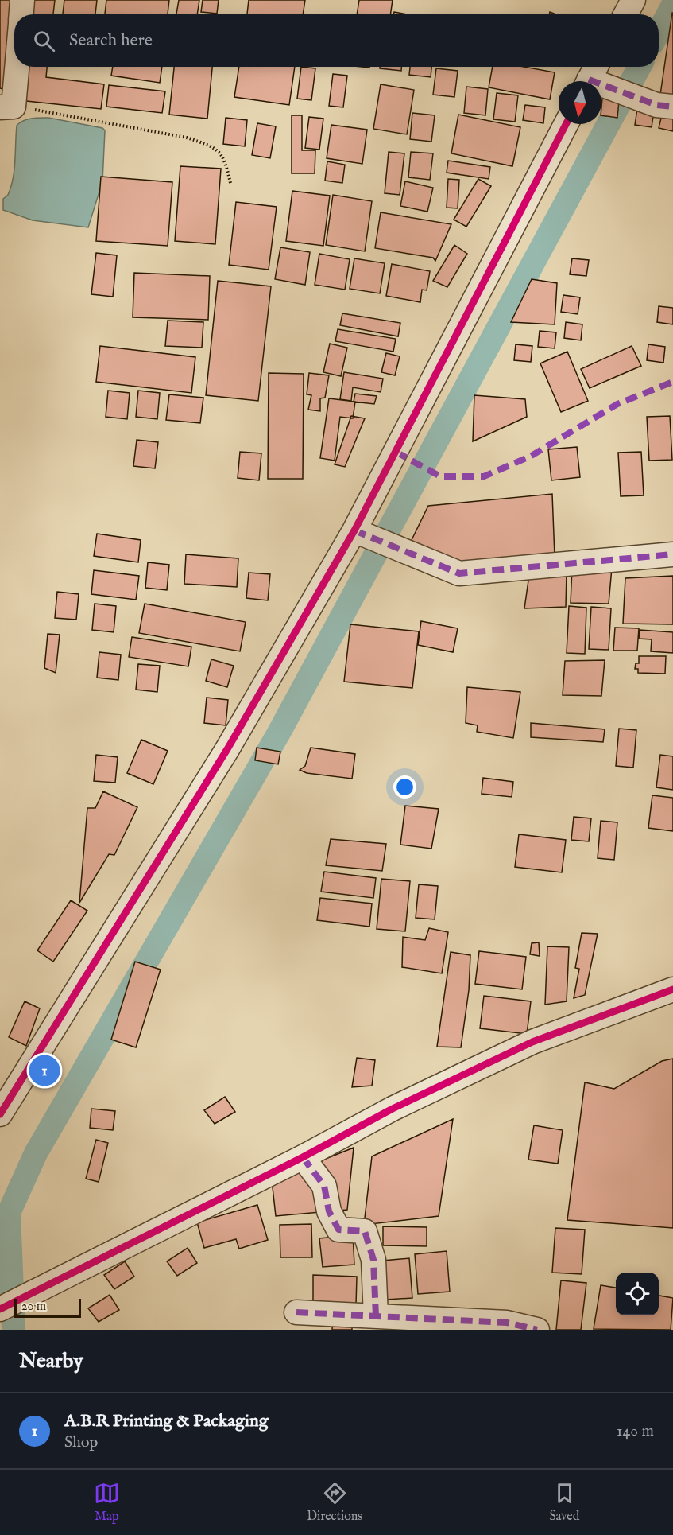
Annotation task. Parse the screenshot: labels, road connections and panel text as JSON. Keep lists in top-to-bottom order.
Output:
{
  "scale_bar": "20 m",
  "north": "bottom",
  "page": {
    "search": "Search here",
    "pins": "1",
    "scale": "20 m",
    "heading": "Nearby",
    "list": [
      {
        "mark": "1",
        "name": "A.B.R Printing & Packaging",
        "note": "Shop",
        "value": "140 m"
      }
    ],
    "nav": ["Map", "Directions", "Saved"]
  }
}
